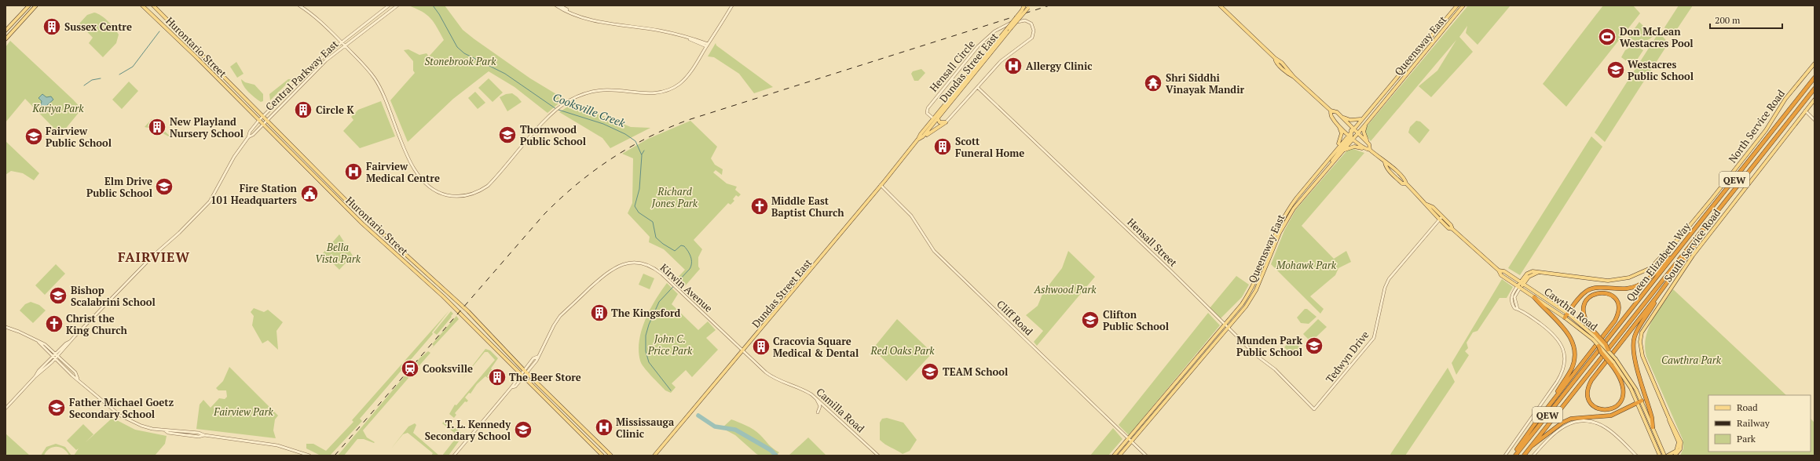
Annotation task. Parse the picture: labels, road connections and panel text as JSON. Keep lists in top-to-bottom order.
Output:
{
  "streets": {
    "highway": ["QEW", "Queen Elizabeth Way"],
    "main road": [
      "Queensway East",
      "Hurontario Street",
      "Dundas Street East",
      "North Service Road",
      "South Service Road",
      "Cawthra Road"
    ],
    "street": [
      "Hensall Circle",
      "Central Parkway East",
      "Hensall Street",
      "Kirwin Avenue",
      "Cliff Road",
      "Tedwyn Drive",
      "Camilla Road"
    ]
  },
  "crossings": [
    ["Queensway East", "Hensall Street"],
    ["Queensway East", "Cliff Road"],
    ["Hurontario Street", "Central Parkway East"],
    ["Hurontario Street", "Kirwin Avenue"],
    ["Hensall Circle", "Dundas Street East"],
    ["Hensall Circle", "Hensall Street"],
    ["Dundas Street East", "Kirwin Avenue"],
    ["Dundas Street East", "Cliff Road"],
    ["Dundas Street East", "Camilla Road"],
    ["North Service Road", "Cawthra Road"],
    ["Hensall Street", "Tedwyn Drive"],
    ["Kirwin Avenue", "Camilla Road"],
    ["Cawthra Road", "Tedwyn Drive"]
  ],
  "districts": ["FAIRVIEW"],
  "water": ["Cooksville Creek"],
  "parks": [
    "Stonebrook Park",
    "Kariya Park",
    "Richard Jones Park",
    "Bella Vista Park",
    "Mohawk Park",
    "Ashwood Park",
    "John C. Price Park",
    "Red Oaks Park",
    "Cawthra Park",
    "Fairview Park"
  ],
  "places": {
    "building": [
      "Sussex Centre",
      "Circle K",
      "New Playland Nursery School",
      "Scott Funeral Home",
      "The Kingsford",
      "Cracovia Square Medical & Dental",
      "The Beer Store"
    ],
    "sports": ["Don McLean Westacres Pool"],
    "hospital": ["Allergy Clinic", "Fairview Medical Centre", "Mississauga Clinic"],
    "school or university": [
      "Westacres Public School",
      "Thornwood Public School",
      "Fairview Public School",
      "Elm Drive Public School",
      "Bishop Scalabrini School",
      "Clifton Public School",
      "Munden Park Public School",
      "TEAM School",
      "Father Michael Goetz Secondary School",
      "T. L. Kennedy Secondary School"
    ],
    "temple": ["Shri Siddhi Vinayak Mandir"],
    "public building": ["Fire Station 101 Headquarters"],
    "church": ["Middle East Baptist Church", "Christ the King Church"],
    "station": ["Cooksville"]
  },
  "legend": ["Road", "Railway", "Park"],
  "scale_bar": "200 m"
}
